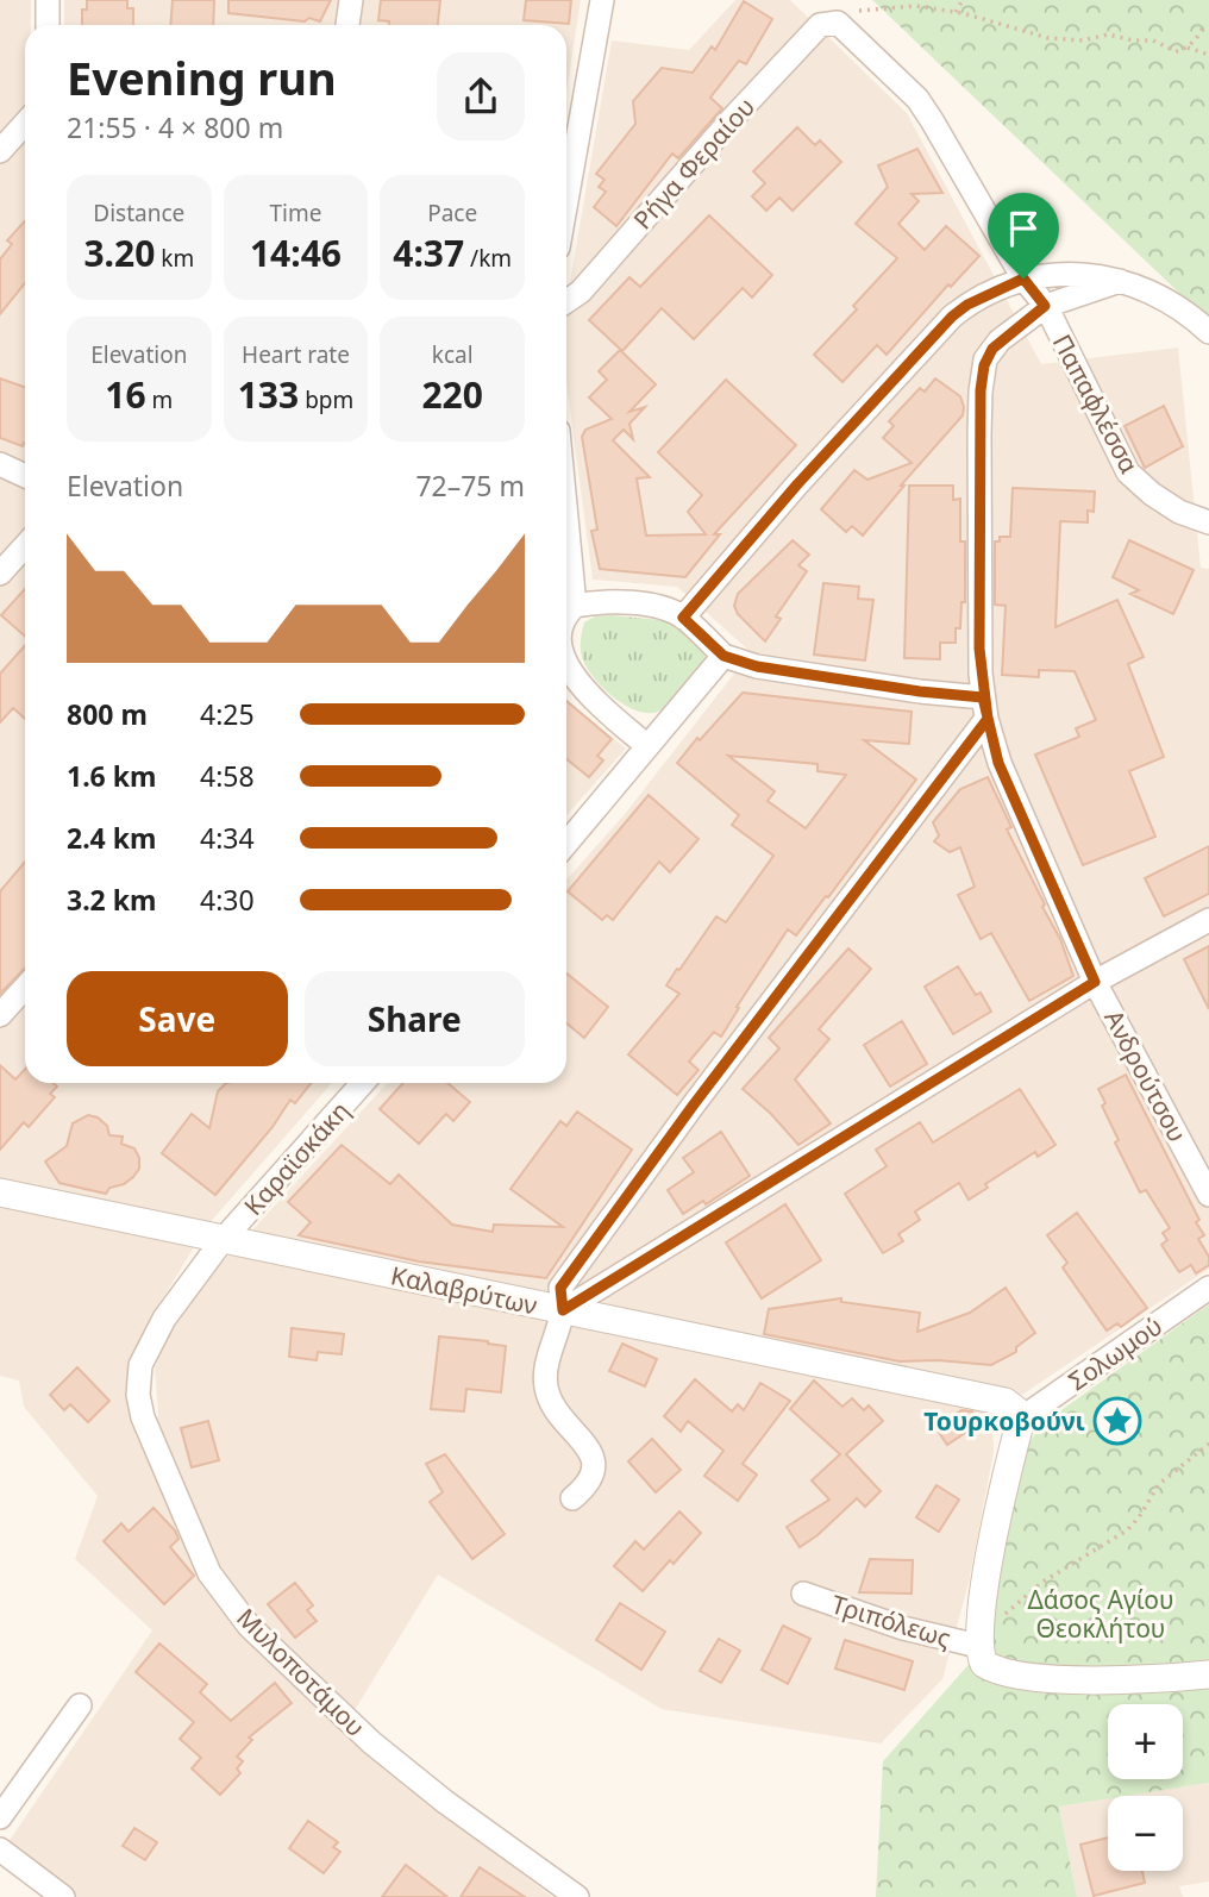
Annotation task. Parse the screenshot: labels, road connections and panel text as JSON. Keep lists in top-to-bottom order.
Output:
{
  "streets": {
    "street": [
      "Ρήγα Φεραίου",
      "Παπαφλέσσα",
      "Ανδρούτσου",
      "Καραϊσκάκη",
      "Καλαβρύτων",
      "Σολωμού",
      "Τριπόλεως",
      "Μυλοποτάμου"
    ]
  },
  "crossings": [
    ["Ρήγα Φεραίου", "Παπαφλέσσα"],
    ["Παπαφλέσσα", "Ανδρούτσου"],
    ["Καραϊσκάκη", "Καλαβρύτων"],
    ["Καραϊσκάκη", "Μυλοποτάμου"],
    ["Καλαβρύτων", "Σολωμού"],
    ["Καλαβρύτων", "Μυλοποτάμου"]
  ],
  "parks": ["Δάσος Αγίου Θεοκλήτου"],
  "places": {
    "place": ["Τουρκοβούνι"]
  },
  "page": {
    "heading": ["Evening run", "21:55 · 4 × 800 m"],
    "stats": [
      ["Distance", "3.20 km"],
      ["Time", "14:46"],
      ["Pace", "4:37 /km"],
      ["Elevation", "16 m"],
      ["Heart rate", "133 bpm"],
      ["kcal", "220"]
    ],
    "chart": ["Elevation", "72–75 m"],
    "list": [
      {
        "name": "800 m",
        "note": "4:25"
      },
      {
        "name": "1.6 km",
        "note": "4:58"
      },
      {
        "name": "2.4 km",
        "note": "4:34"
      },
      {
        "name": "3.2 km",
        "note": "4:30"
      }
    ],
    "buttons": ["Save", "Share"],
    "map_buttons": ["+", "−"]
  }
}
